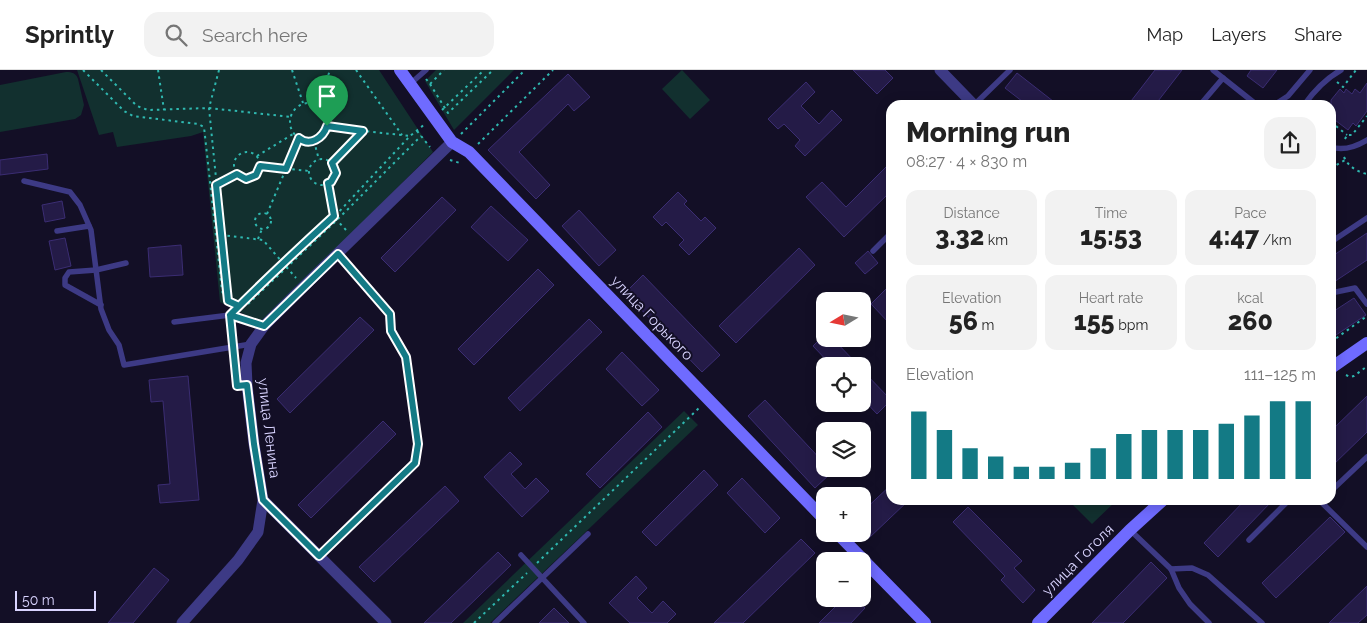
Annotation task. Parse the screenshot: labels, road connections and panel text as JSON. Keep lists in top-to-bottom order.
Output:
{
  "streets": {
    "street": ["улица Горького", "улица Ленина", "улица Гоголя"]
  },
  "crossings": [
    ["улица Горького", "улица Ленина"]
  ],
  "scale_bar": "50 m",
  "north": "left",
  "page": {
    "header": "Sprintly",
    "search": "Search here",
    "nav": ["Map", "Layers", "Share"],
    "heading": ["Morning run", "08:27 · 4 × 830 m"],
    "stats": [
      ["Distance", "3.32 km"],
      ["Time", "15:53"],
      ["Pace", "4:47 /km"],
      ["Elevation", "56 m"],
      ["Heart rate", "155 bpm"],
      ["kcal", "260"]
    ],
    "map_buttons": ["+", "−"],
    "chart": ["Elevation", "111–125 m"],
    "scale": "50 m"
  }
}
